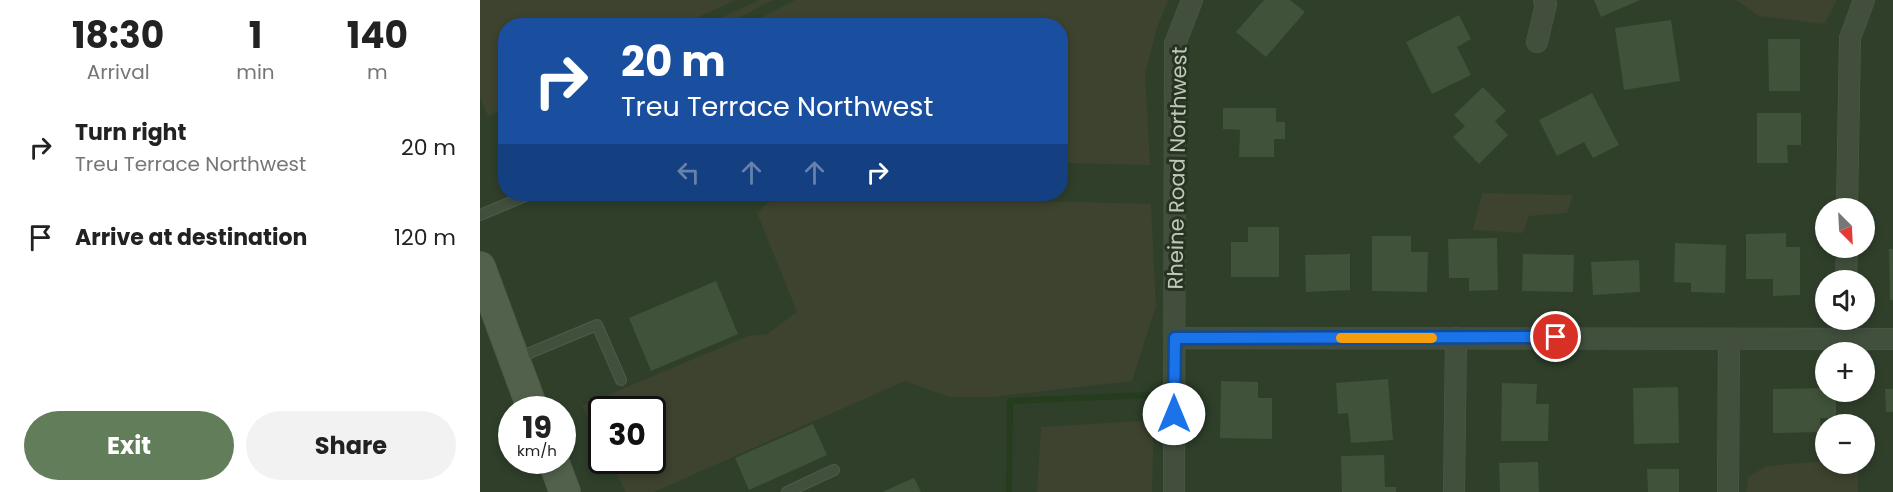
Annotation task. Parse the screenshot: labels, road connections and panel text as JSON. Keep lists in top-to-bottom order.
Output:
{
  "streets": {
    "street": ["Rheine Road Northwest"]
  },
  "north": "bottom right",
  "page": {
    "eta": [
      "18:30",
      "Arrival",
      "1",
      "min",
      "140",
      "m"
    ],
    "turn": ["20 m", "Treu Terrace Northwest"],
    "list": [
      {
        "name": "Turn right",
        "note": "Treu Terrace Northwest",
        "value": "20 m"
      },
      {
        "name": "Arrive at destination",
        "value": "120 m"
      }
    ],
    "map_buttons": ["+", "−"],
    "speed": "19 km/h",
    "limit": "30",
    "buttons": ["Exit", "Share"]
  }
}
